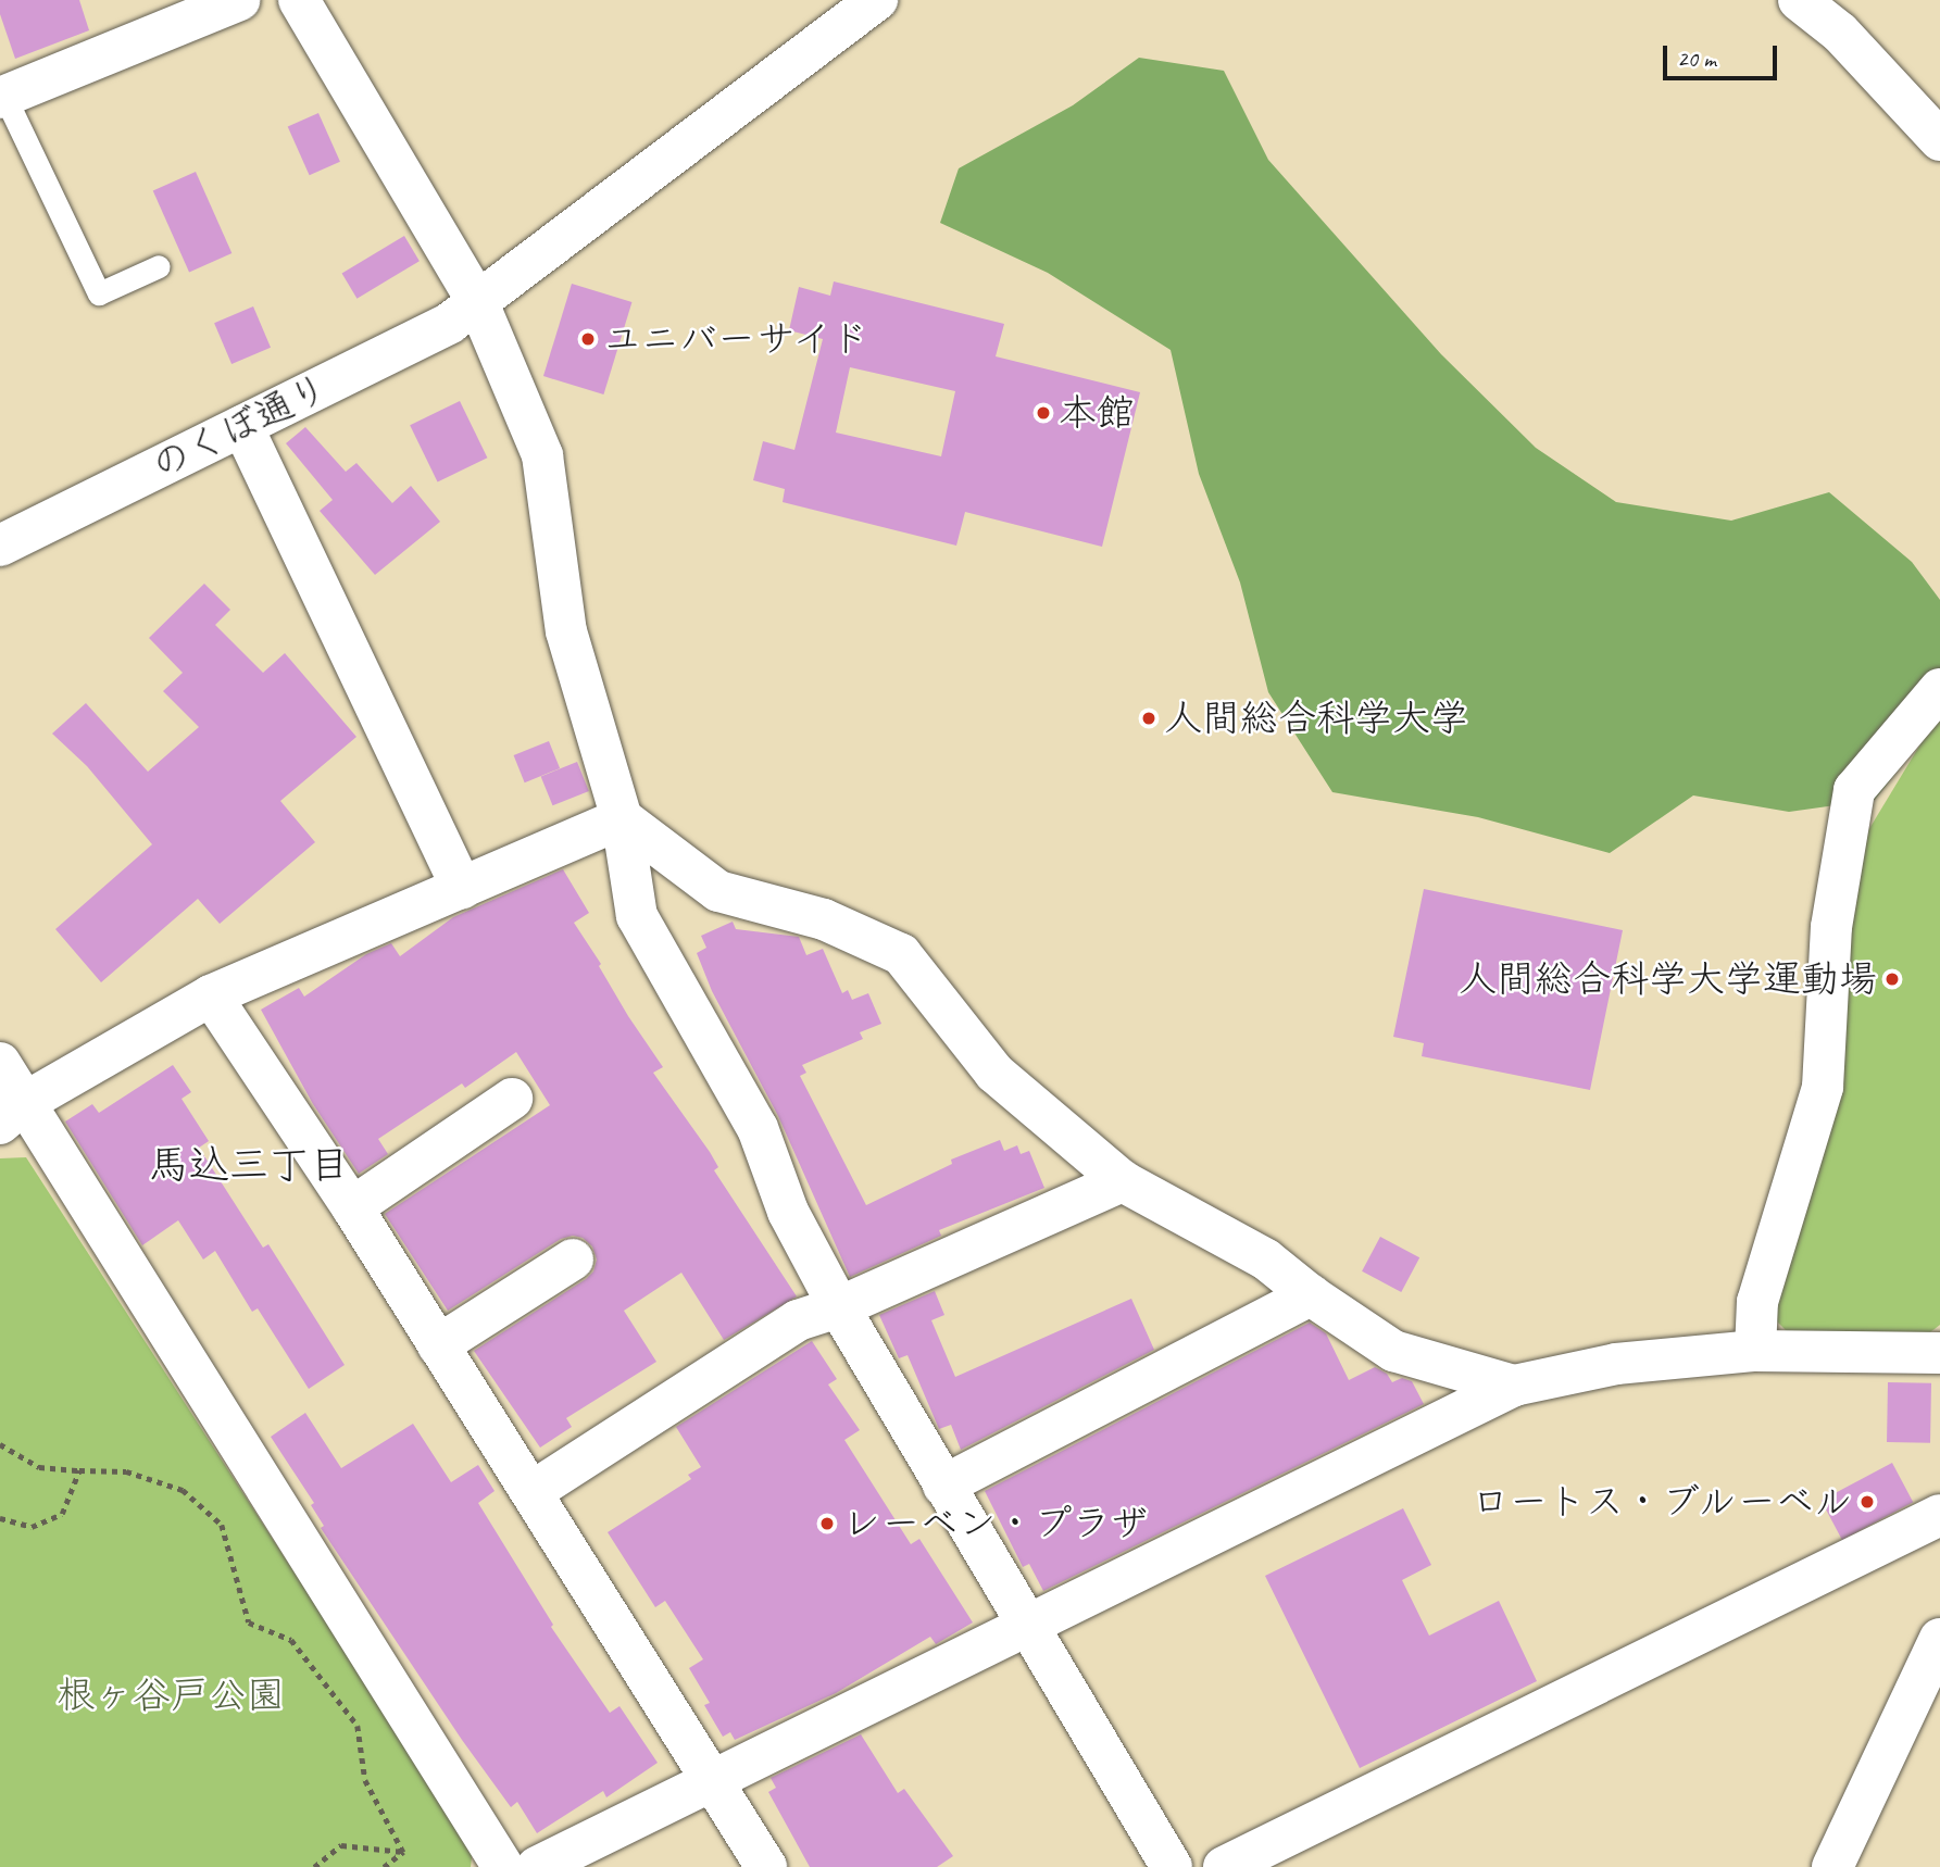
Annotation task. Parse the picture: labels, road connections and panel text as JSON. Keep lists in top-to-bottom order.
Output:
{
  "streets": {
    "street": ["のくぼ通り"]
  },
  "districts": ["馬込三丁目"],
  "parks": ["根ヶ谷戸公園"],
  "places": [
    "ユニバーサイド",
    "本館",
    "人間総合科学大学",
    "人間総合科学大学運動場",
    "ロートス・ブルーベル",
    "レーベン・プラザ"
  ],
  "scale_bar": "20 m"
}
